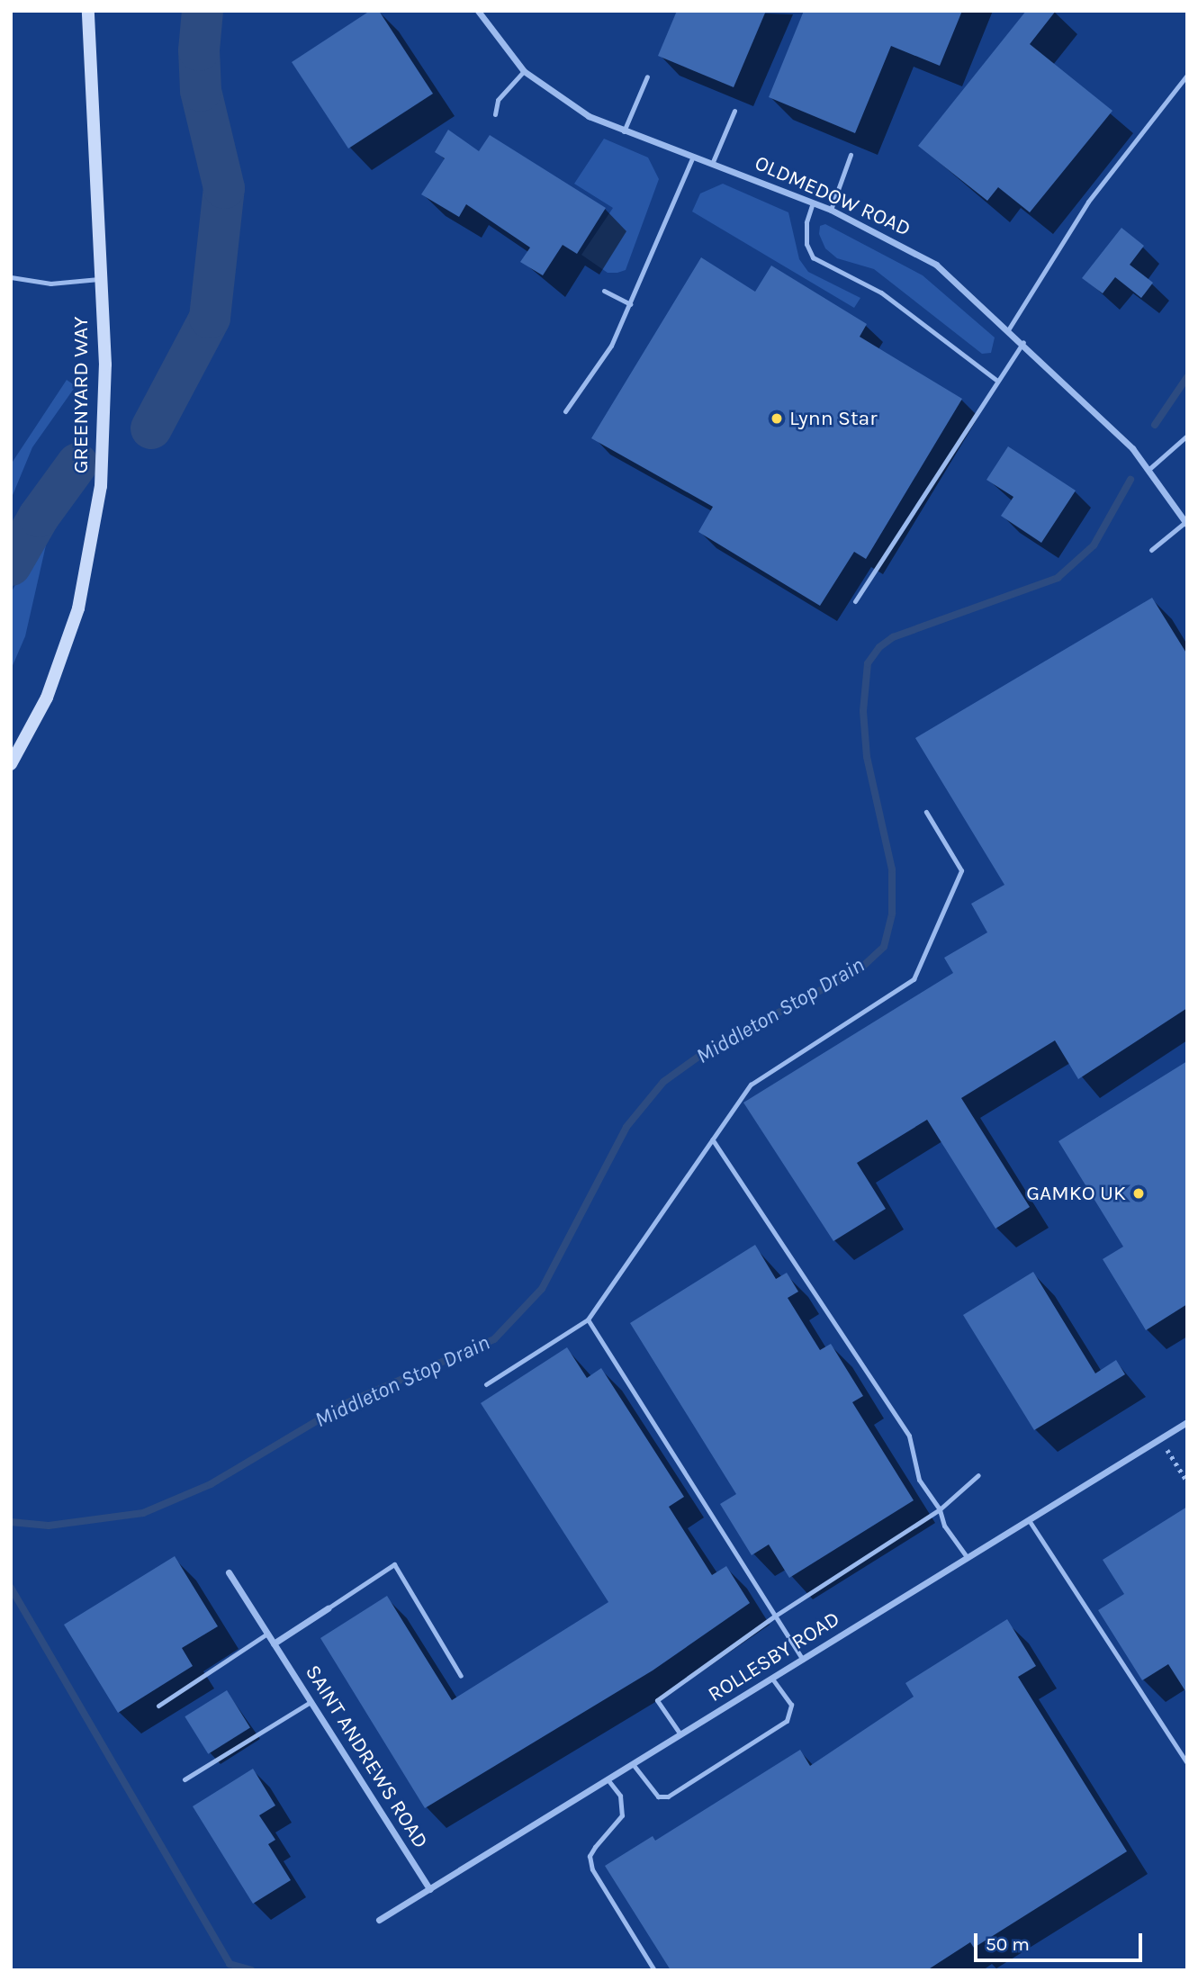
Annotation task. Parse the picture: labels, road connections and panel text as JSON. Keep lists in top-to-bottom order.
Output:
{
  "streets": {
    "street": [
      "OLDMEDOW ROAD",
      "GREENYARD WAY",
      "ROLLESBY ROAD",
      "SAINT ANDREWS ROAD"
    ]
  },
  "crossings": [
    ["ROLLESBY ROAD", "SAINT ANDREWS ROAD"]
  ],
  "water": ["Middleton Stop Drain"],
  "places": ["Lynn Star", "GAMKO UK"],
  "scale_bar": "50 m"
}
